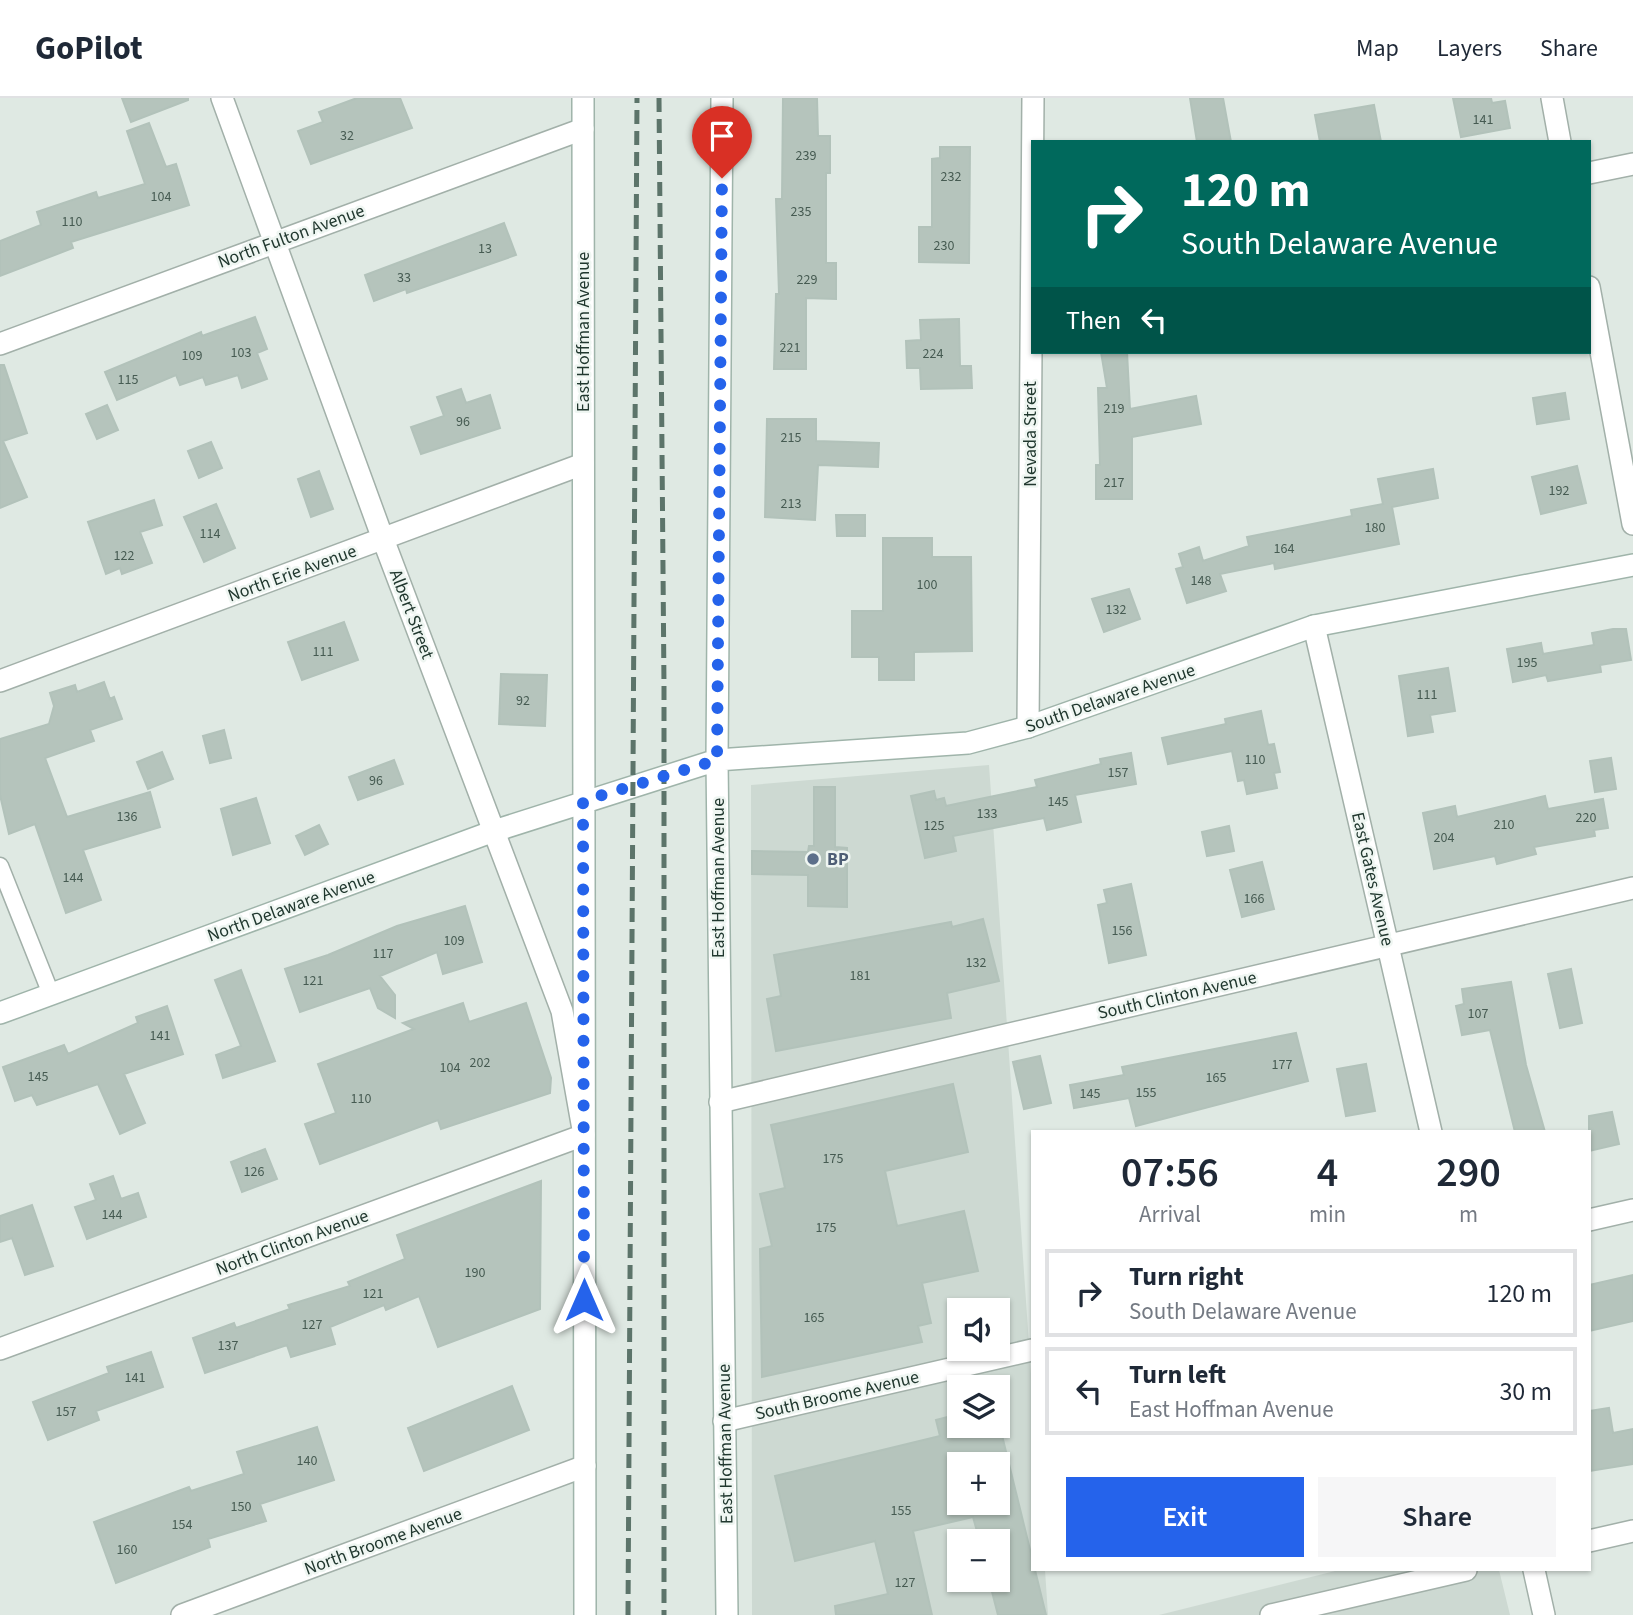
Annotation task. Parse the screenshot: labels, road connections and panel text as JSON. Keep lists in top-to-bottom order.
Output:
{
  "streets": {
    "street": [
      "North Fulton Avenue",
      "East Hoffman Avenue",
      "Nevada Street",
      "North Erie Avenue",
      "Albert Street",
      "South Delaware Avenue",
      "East Gates Avenue",
      "North Delaware Avenue",
      "South Clinton Avenue",
      "North Clinton Avenue",
      "South Broome Avenue",
      "North Broome Avenue"
    ]
  },
  "crossings": [
    ["North Fulton Avenue", "East Hoffman Avenue"],
    ["North Fulton Avenue", "Albert Street"],
    ["East Hoffman Avenue", "North Erie Avenue"],
    ["East Hoffman Avenue", "Albert Street"],
    ["East Hoffman Avenue", "South Delaware Avenue"],
    ["East Hoffman Avenue", "North Delaware Avenue"],
    ["East Hoffman Avenue", "South Clinton Avenue"],
    ["East Hoffman Avenue", "North Clinton Avenue"],
    ["East Hoffman Avenue", "South Broome Avenue"],
    ["East Hoffman Avenue", "North Broome Avenue"],
    ["Nevada Street", "South Delaware Avenue"],
    ["North Erie Avenue", "Albert Street"],
    ["Albert Street", "North Delaware Avenue"],
    ["Albert Street", "North Clinton Avenue"],
    ["South Delaware Avenue", "East Gates Avenue"],
    ["South Delaware Avenue", "North Delaware Avenue"],
    ["East Gates Avenue", "South Clinton Avenue"]
  ],
  "places": ["BP"],
  "house_numbers": [
    "141",
    "32",
    "239",
    "232",
    "104",
    "235",
    "110",
    "230",
    "13",
    "33",
    "229",
    "221",
    "103",
    "224",
    "109",
    "115",
    "219",
    "96",
    "215",
    "217",
    "192",
    "213",
    "180",
    "114",
    "164",
    "122",
    "148",
    "100",
    "132",
    "111",
    "195",
    "111",
    "92",
    "110",
    "157",
    "96",
    "145",
    "133",
    "136",
    "220",
    "210",
    "125",
    "204",
    "144",
    "166",
    "156",
    "109",
    "117",
    "132",
    "181",
    "121",
    "107",
    "141",
    "202",
    "177",
    "104",
    "145",
    "165",
    "155",
    "145",
    "110",
    "175",
    "126",
    "144",
    "175",
    "190",
    "121",
    "165",
    "127",
    "137",
    "141",
    "157",
    "140",
    "150",
    "155",
    "154",
    "160",
    "127"
  ],
  "page": {
    "header": "GoPilot",
    "nav": ["Map", "Layers", "Share"],
    "turn": ["120 m", "South Delaware Avenue"],
    "then": "Then",
    "eta": [
      "07:56",
      "Arrival",
      "4",
      "min",
      "290",
      "m"
    ],
    "list": [
      {
        "name": "Turn right",
        "note": "South Delaware Avenue",
        "value": "120 m"
      },
      {
        "name": "Turn left",
        "note": "East Hoffman Avenue",
        "value": "30 m"
      }
    ],
    "map_buttons": ["+", "−"],
    "buttons": ["Exit", "Share"]
  }
}
